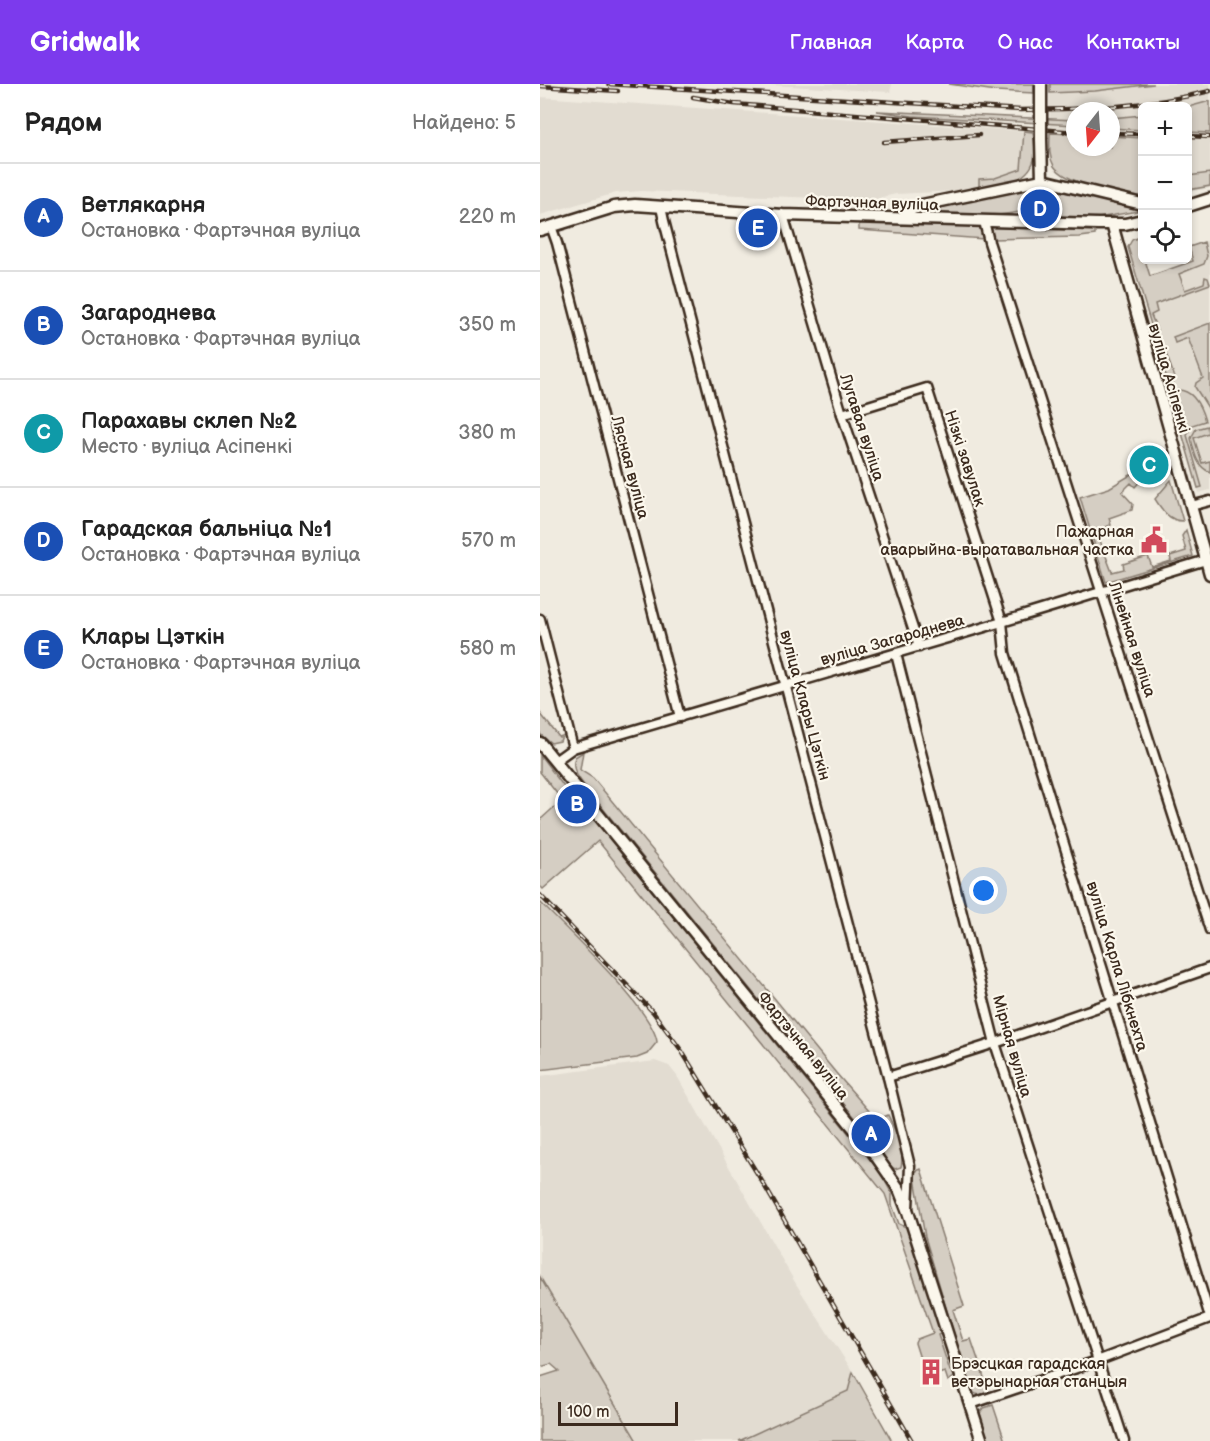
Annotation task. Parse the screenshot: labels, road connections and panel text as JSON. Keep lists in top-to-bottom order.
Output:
{
  "streets": {
    "street": [
      "Фартэчная вуліца",
      "вуліца Асіпенкі",
      "Лугавая вуліца",
      "Нізкі завулак",
      "Лясная вуліца",
      "вуліца Загароднева",
      "Лінейная вуліца",
      "вуліца Клары Цэткін",
      "вуліца Карла Лібкнехта",
      "Мірная вуліца"
    ]
  },
  "crossings": [
    ["Фартэчная вуліца", "вуліца Асіпенкі"],
    ["Фартэчная вуліца", "Лугавая вуліца"],
    ["Фартэчная вуліца", "Лясная вуліца"],
    ["Фартэчная вуліца", "вуліца Загароднева"],
    ["Фартэчная вуліца", "Лінейная вуліца"],
    ["Фартэчная вуліца", "вуліца Клары Цэткін"],
    ["вуліца Асіпенкі", "вуліца Загароднева"],
    ["Лугавая вуліца", "Нізкі завулак"],
    ["Лугавая вуліца", "вуліца Загароднева"],
    ["Нізкі завулак", "вуліца Загароднева"],
    ["Нізкі завулак", "вуліца Карла Лібкнехта"],
    ["Лясная вуліца", "вуліца Загароднева"],
    ["вуліца Загароднева", "Лінейная вуліца"],
    ["вуліца Загароднева", "вуліца Клары Цэткін"],
    ["вуліца Загароднева", "вуліца Карла Лібкнехта"],
    ["вуліца Загароднева", "Мірная вуліца"]
  ],
  "places": {
    "public building": ["Пажарная аварыйна-выратавальная частка"],
    "building": ["Брэсцкая гарадская ветэрынарная станцыя"]
  },
  "scale_bar": "100 m",
  "north": "bottom",
  "page": {
    "header": "Gridwalk",
    "nav": [
      "Главная",
      "Карта",
      "О нас",
      "Контакты"
    ],
    "heading": ["Рядом", "Найдено: 5"],
    "map_buttons": ["+", "−"],
    "list": [
      {
        "mark": "A",
        "name": "Ветлякарня",
        "note": "Остановка · Фартэчная вуліца",
        "value": "220 m"
      },
      {
        "mark": "B",
        "name": "Загароднева",
        "note": "Остановка · Фартэчная вуліца",
        "value": "350 m"
      },
      {
        "mark": "C",
        "name": "Парахавы склеп №2",
        "note": "Место · вуліца Асіпенкі",
        "value": "380 m"
      },
      {
        "mark": "D",
        "name": "Гарадская бальніца №1",
        "note": "Остановка · Фартэчная вуліца",
        "value": "570 m"
      },
      {
        "mark": "E",
        "name": "Клары Цэткін",
        "note": "Остановка · Фартэчная вуліца",
        "value": "580 m"
      }
    ],
    "pins": [
      "D",
      "E",
      "C",
      "B",
      "A"
    ],
    "scale": "100 m"
  }
}
